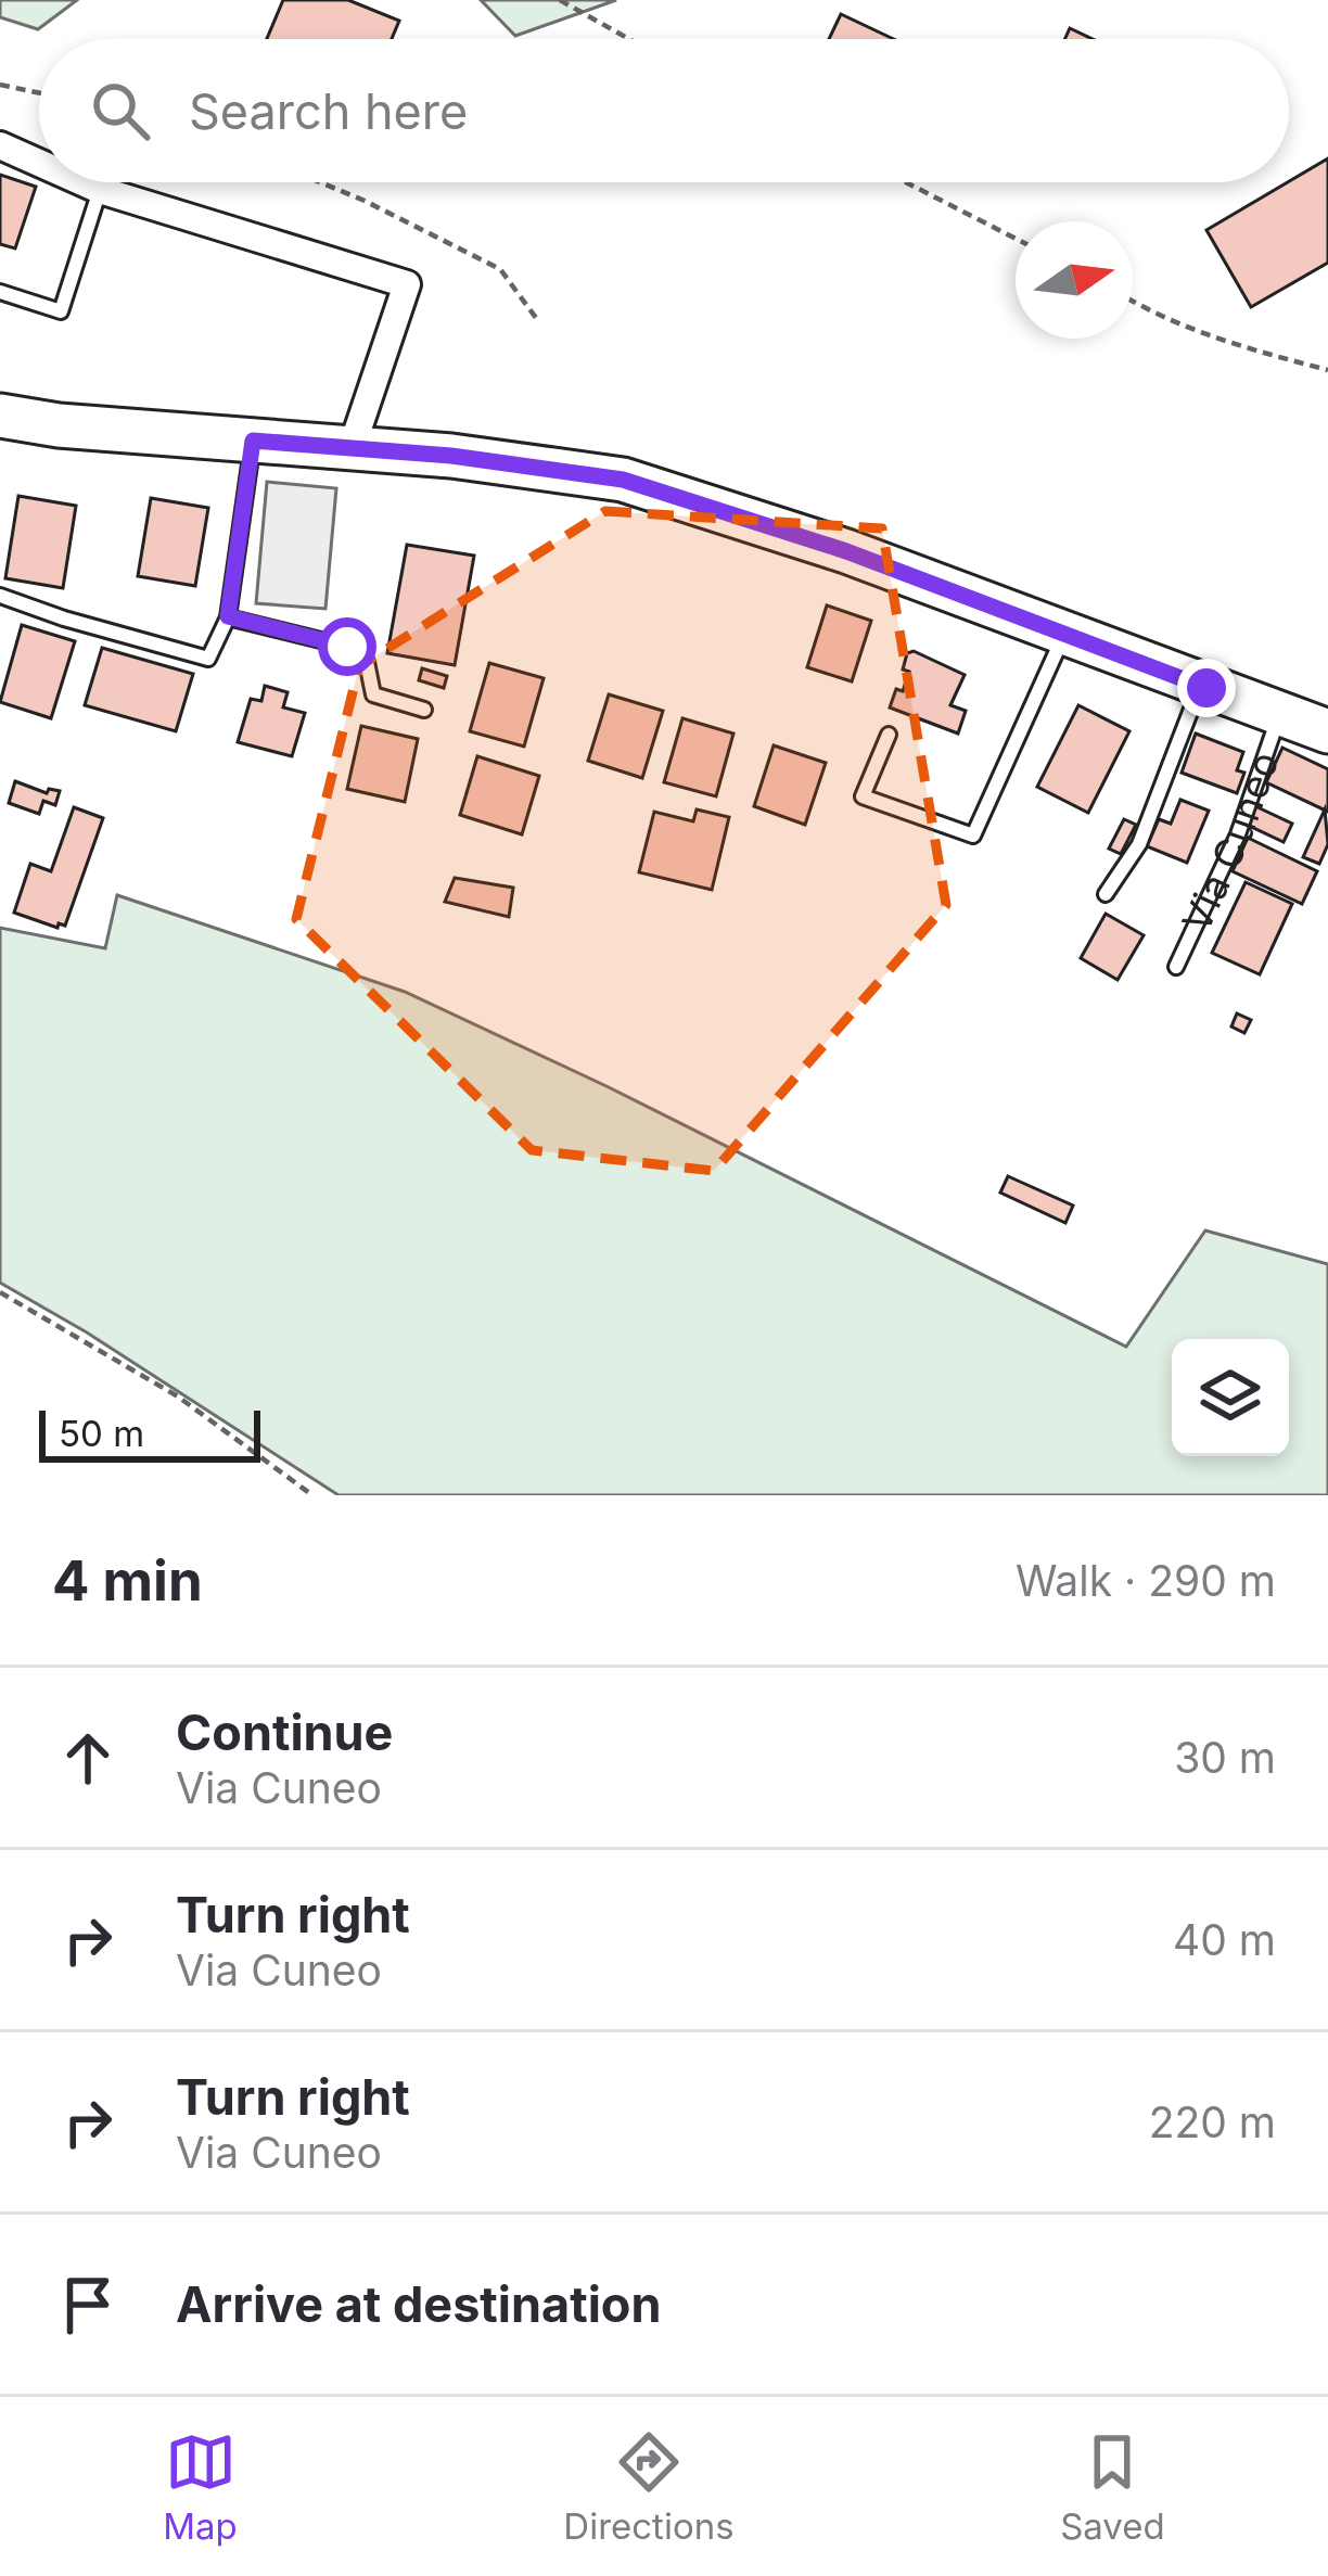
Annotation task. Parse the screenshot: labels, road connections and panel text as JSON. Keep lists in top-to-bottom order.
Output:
{
  "streets": {
    "main road": ["Via Cuneo"]
  },
  "scale_bar": "50 m",
  "north": "right",
  "page": {
    "search": "Search here",
    "scale": "50 m",
    "heading": ["4 min", "Walk · 290 m"],
    "list": [
      ["Continue", "Via Cuneo", "30 m"],
      ["Turn right", "Via Cuneo", "40 m"],
      ["Turn right", "Via Cuneo", "220 m"],
      "Arrive at destination"
    ],
    "nav": ["Map", "Directions", "Saved"]
  }
}
